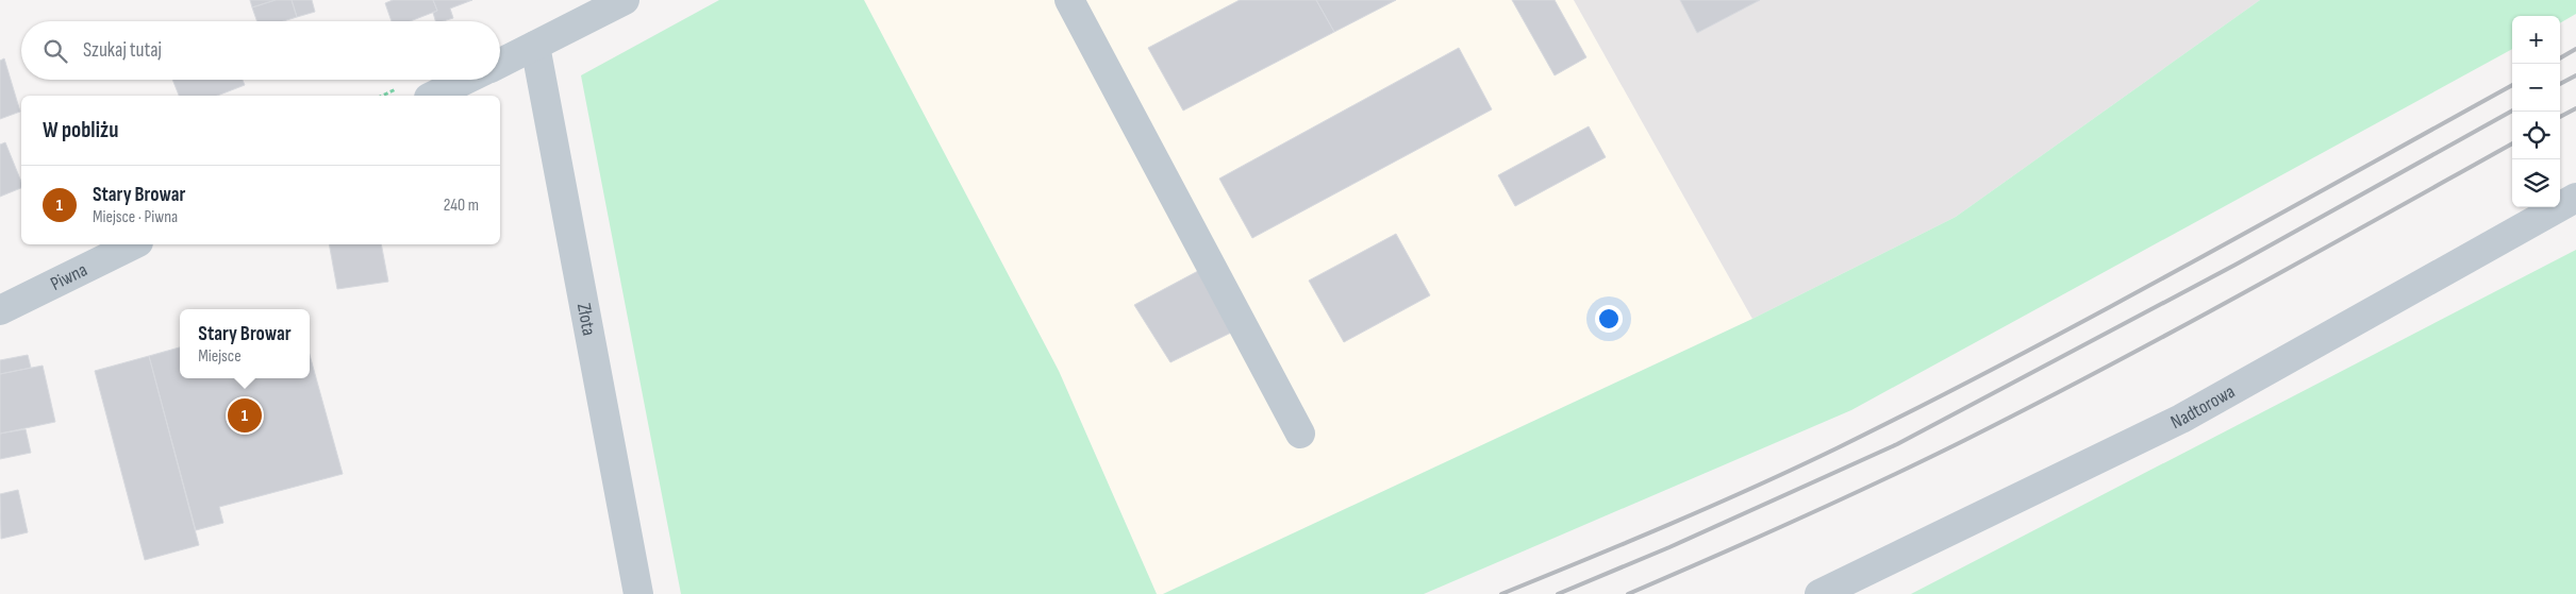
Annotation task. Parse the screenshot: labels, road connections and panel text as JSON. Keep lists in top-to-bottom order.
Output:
{
  "streets": {
    "street": ["Piwna", "Złota", "Nadtorowa"]
  },
  "page": {
    "map_buttons": ["+", "−"],
    "search": "Szukaj tutaj",
    "heading": "W pobliżu",
    "list": [
      {
        "mark": "1",
        "name": "Stary Browar",
        "note": "Miejsce · Piwna",
        "value": "240 m"
      }
    ],
    "popup": ["Stary Browar", "Miejsce"],
    "pins": "1"
  }
}
